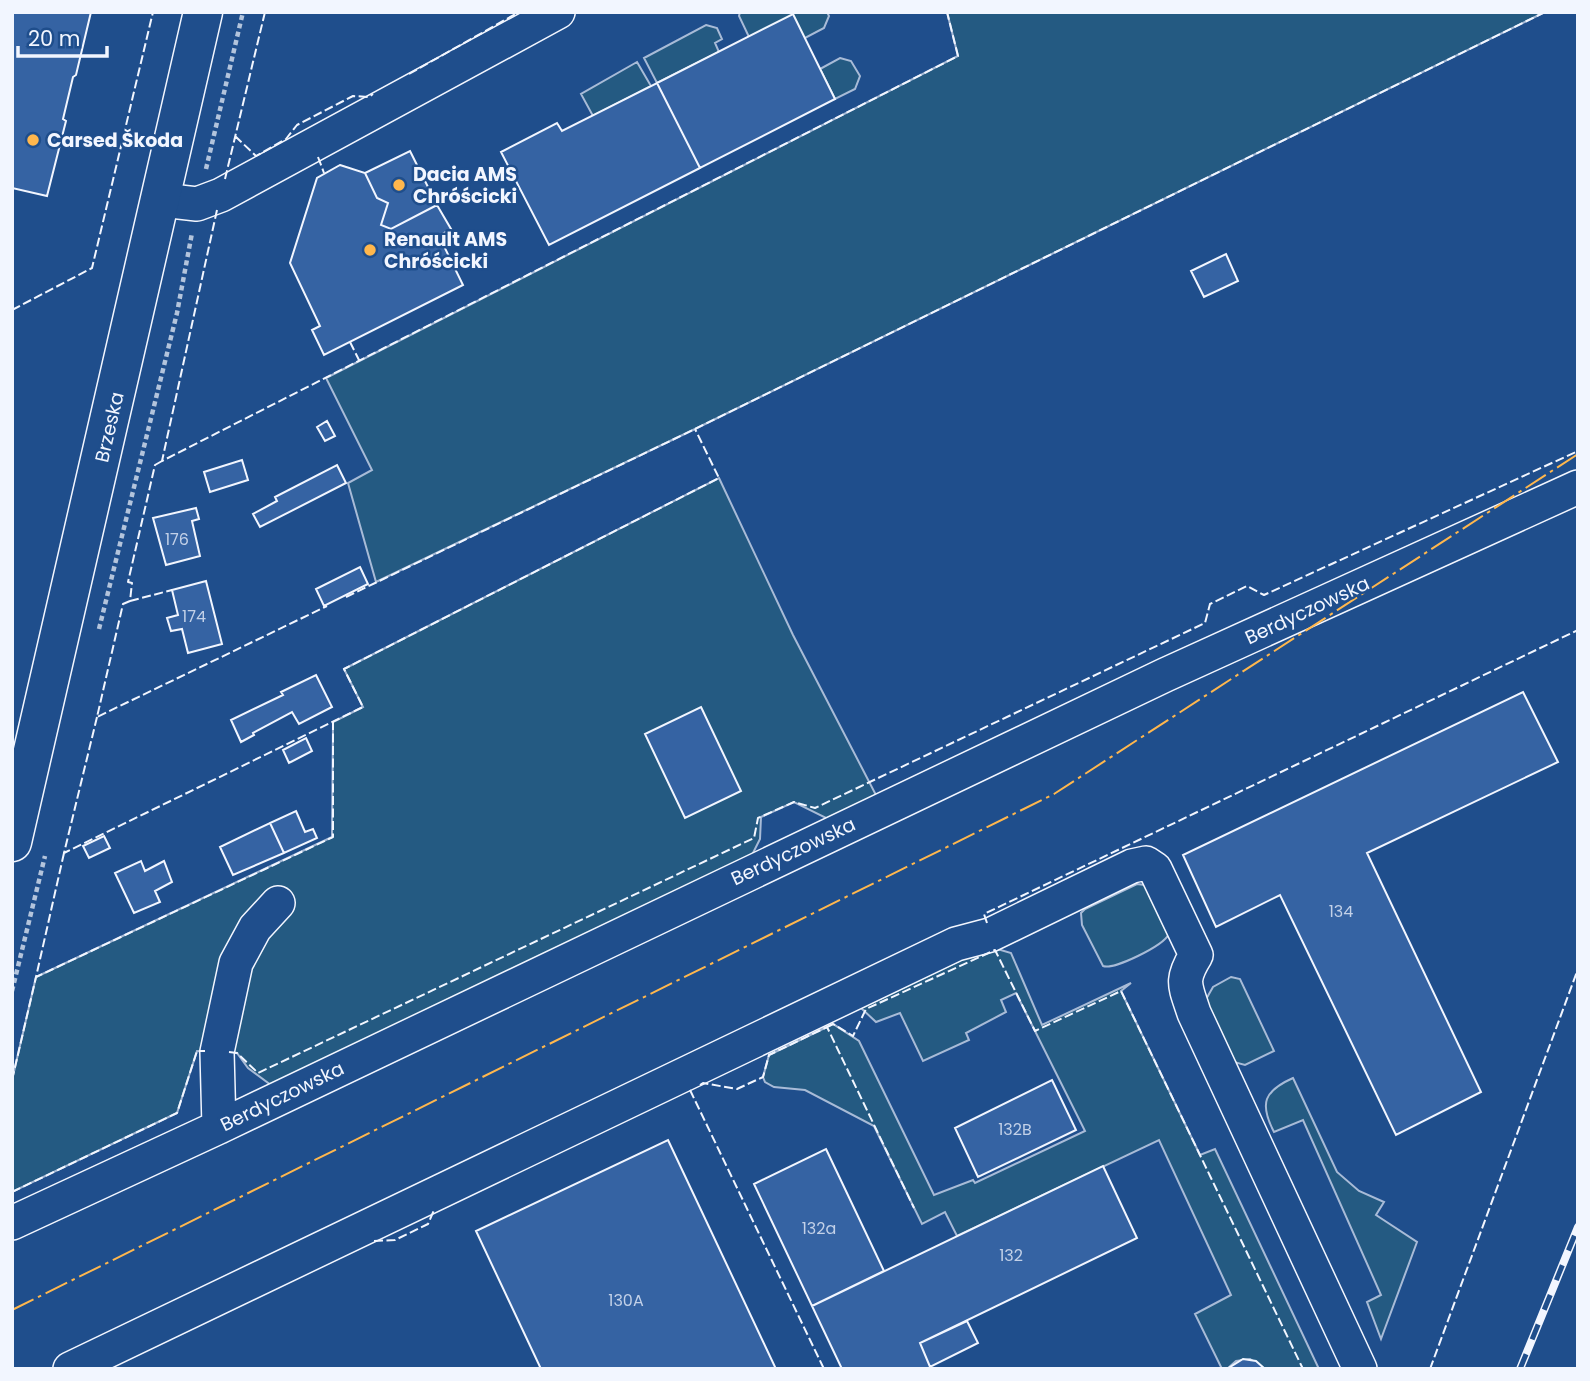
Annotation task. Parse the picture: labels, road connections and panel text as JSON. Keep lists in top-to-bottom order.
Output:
{
  "streets": {
    "main road": ["Brzeska"],
    "street": ["Berdyczowska"]
  },
  "places": ["Carsed Škoda", "Dacia AMS Chróścicki", "Renault AMS Chróścicki"],
  "house_numbers": [
    "176",
    "174",
    "134",
    "132B",
    "132a",
    "132",
    "130A"
  ],
  "scale_bar": "20 m"
}
